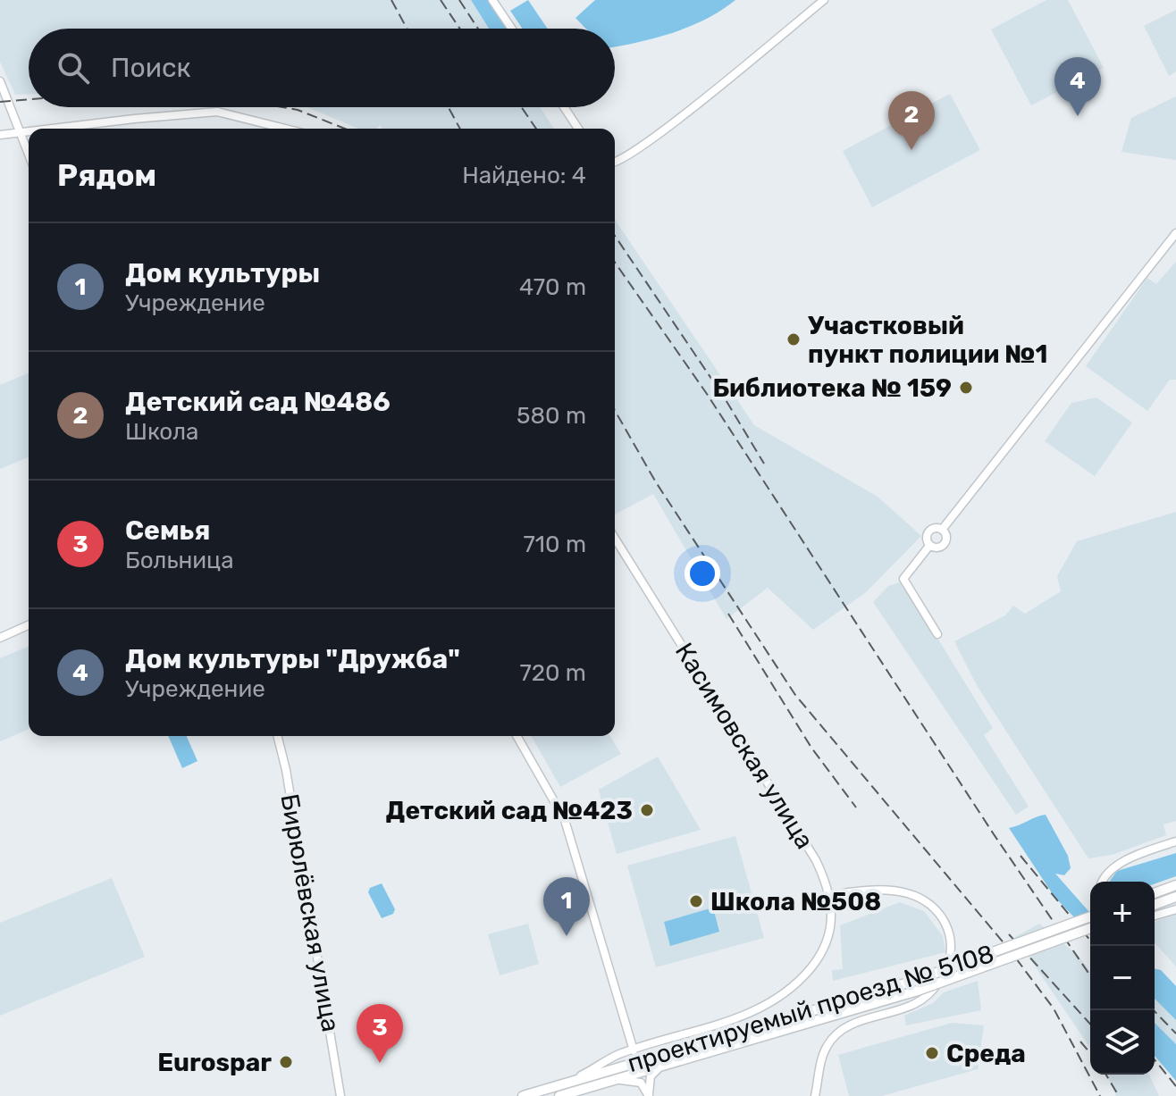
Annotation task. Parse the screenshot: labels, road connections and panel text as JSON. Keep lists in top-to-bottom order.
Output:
{
  "streets": {
    "main road": ["проектируемый проезд № 5108"],
    "street": ["Касимовская улица", "Бирюлёвская улица"]
  },
  "crossings": [
    ["Касимовская улица", "проектируемый проезд № 5108"]
  ],
  "places": [
    "Участковый пункт полиции №1",
    "Библиотека № 159",
    "Детский сад №423",
    "Школа №508",
    "Среда",
    "Eurospar"
  ],
  "page": {
    "search": "Поиск",
    "pins": [
      "4",
      "2",
      "1",
      "3"
    ],
    "heading": ["Рядом", "Найдено: 4"],
    "list": [
      {
        "mark": "1",
        "name": "Дом культуры",
        "note": "Учреждение",
        "value": "470 m"
      },
      {
        "mark": "2",
        "name": "Детский сад №486",
        "note": "Школа",
        "value": "580 m"
      },
      {
        "mark": "3",
        "name": "Семья",
        "note": "Больница",
        "value": "710 m"
      },
      {
        "mark": "4",
        "name": "Дом культуры \"Дружба\"",
        "note": "Учреждение",
        "value": "720 m"
      }
    ],
    "map_buttons": ["+", "−"]
  }
}
